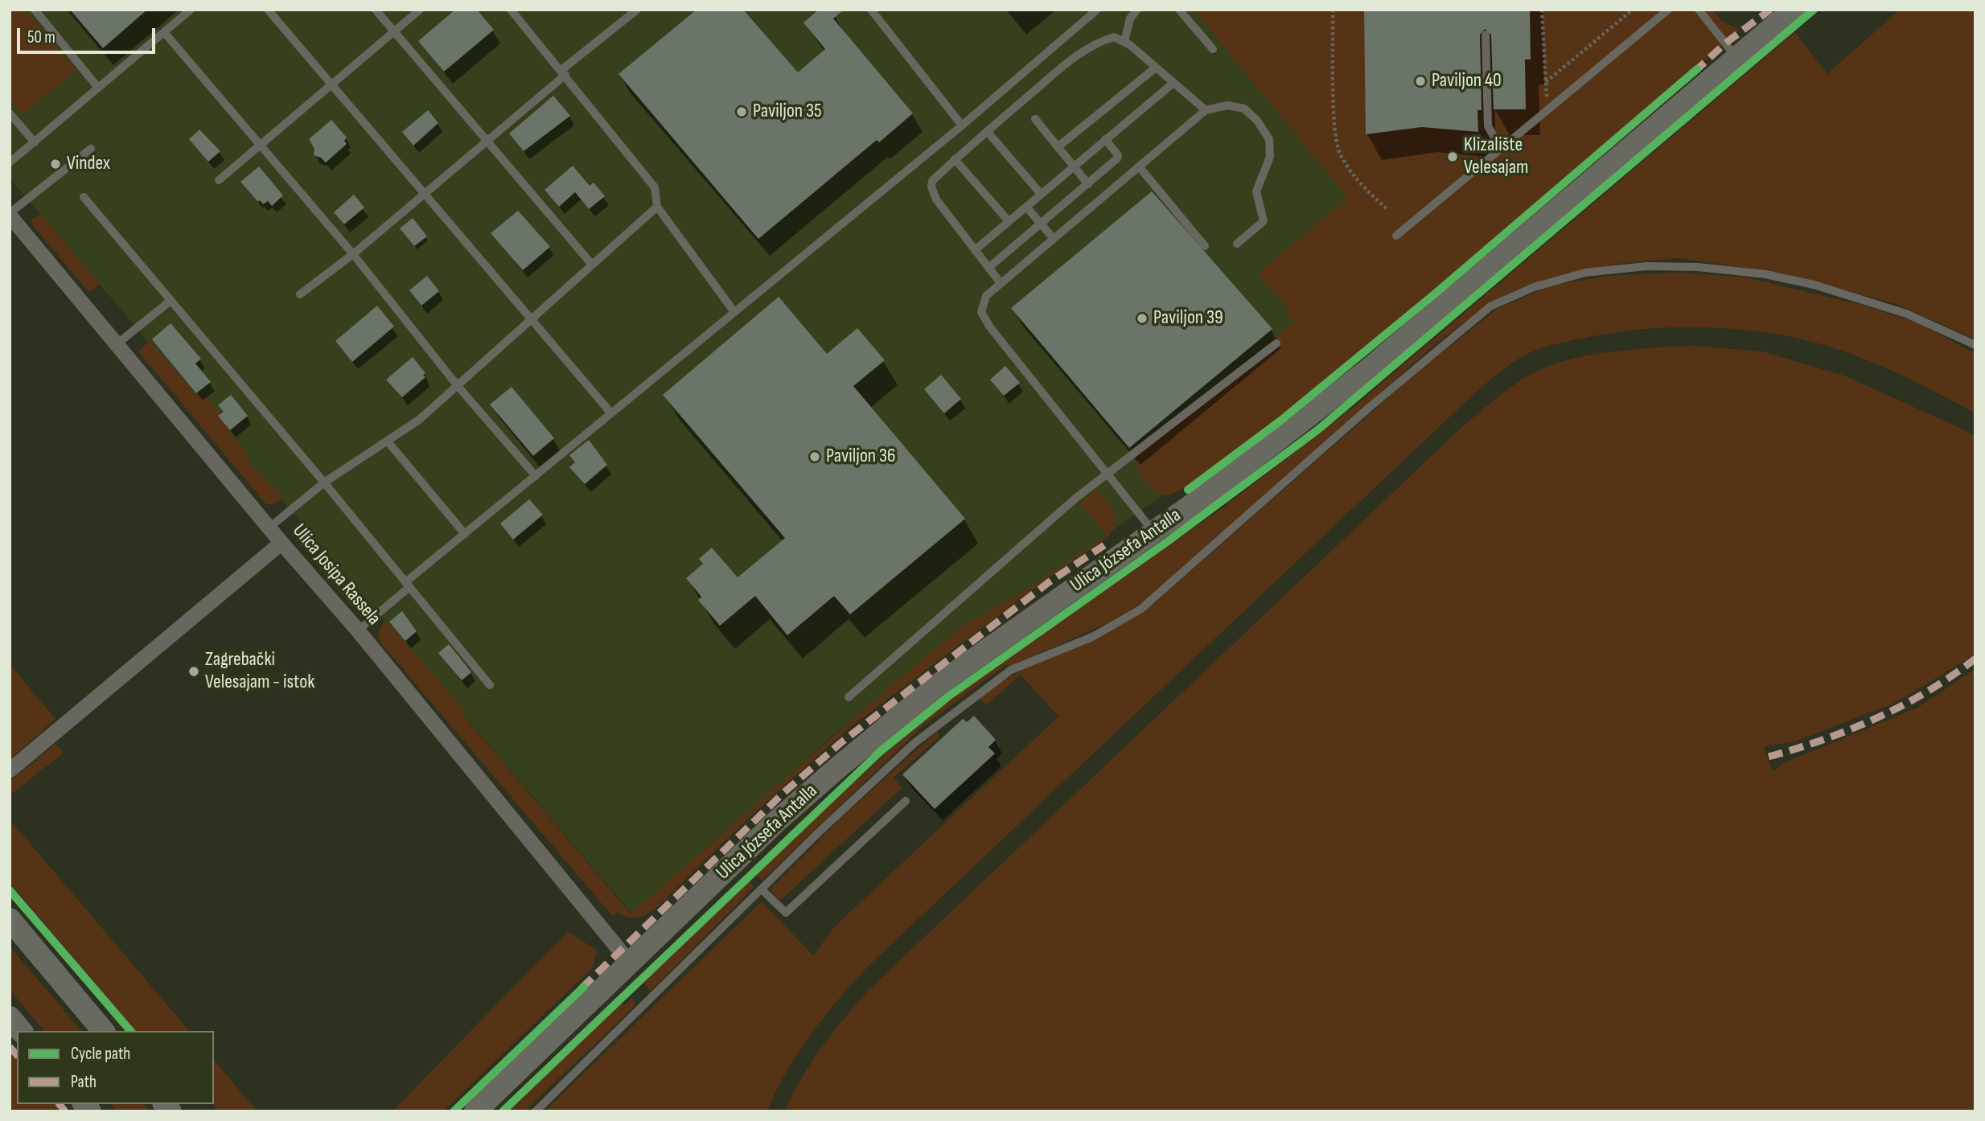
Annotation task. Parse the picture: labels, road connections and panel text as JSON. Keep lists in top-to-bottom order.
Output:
{
  "streets": {
    "street": ["Ulica Józsefa Antalla", "Ulica Josipa Rassela"]
  },
  "crossings": [
    ["Ulica Józsefa Antalla", "Ulica Josipa Rassela"]
  ],
  "places": [
    "Paviljon 40",
    "Paviljon 35",
    "Klizalište Velesajam",
    "Vindex",
    "Paviljon 39",
    "Paviljon 36",
    "Zagrebački Velesajam - istok"
  ],
  "legend": ["Cycle path", "Path"],
  "scale_bar": "50 m"
}
